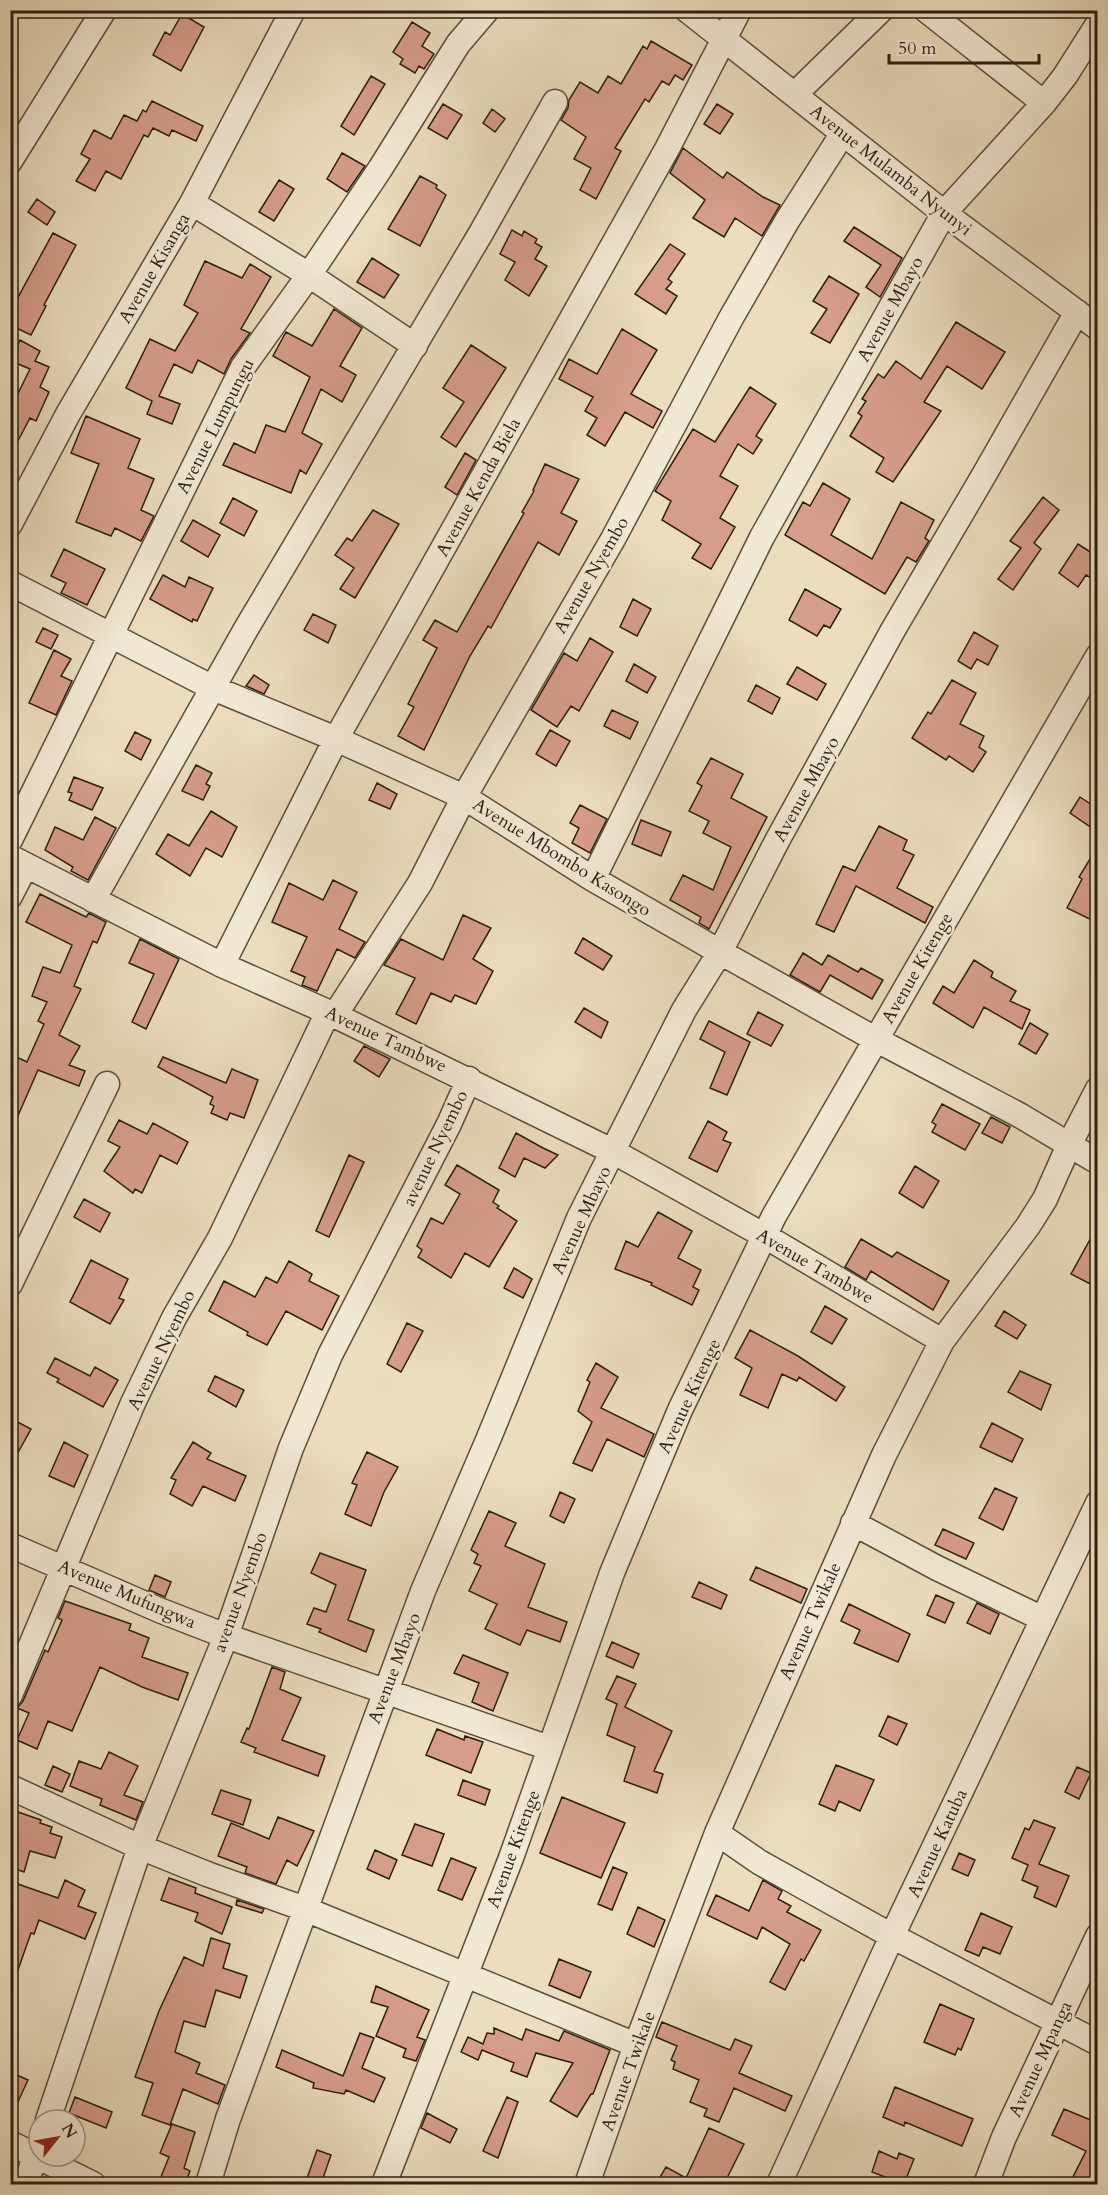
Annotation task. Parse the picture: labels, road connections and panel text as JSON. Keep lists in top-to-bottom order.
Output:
{
  "streets": {
    "street": [
      "Avenue Mulamba Nyunyi",
      "Avenue Kisanga",
      "Avenue Mbayo",
      "Avenue Lumpungu",
      "Avenue Kenda Biela",
      "Avenue Nyembo",
      "Avenue Mbombo Kasongo",
      "Avenue Kitenge",
      "Avenue Tambwe",
      "avenue Nyembo",
      "Avenue Mufungwa",
      "Avenue Twikale",
      "Avenue Katuba",
      "Avenue Mpanga"
    ]
  },
  "crossings": [
    ["Avenue Mulamba Nyunyi", "Avenue Mbayo"],
    ["Avenue Mulamba Nyunyi", "Avenue Kenda Biela"],
    ["Avenue Mulamba Nyunyi", "Avenue Nyembo"],
    ["Avenue Mbayo", "Avenue Mbombo Kasongo"],
    ["Avenue Mbayo", "Avenue Tambwe"],
    ["Avenue Mbayo", "Avenue Mufungwa"],
    ["Avenue Lumpungu", "Avenue Mbombo Kasongo"],
    ["Avenue Kenda Biela", "Avenue Mbombo Kasongo"],
    ["Avenue Kenda Biela", "Avenue Tambwe"],
    ["Avenue Nyembo", "Avenue Mbombo Kasongo"],
    ["Avenue Nyembo", "Avenue Tambwe"],
    ["Avenue Nyembo", "Avenue Mufungwa"],
    ["Avenue Mbombo Kasongo", "Avenue Kitenge"],
    ["Avenue Mbombo Kasongo", "Avenue Twikale"],
    ["Avenue Kitenge", "Avenue Tambwe"],
    ["Avenue Kitenge", "Avenue Mufungwa"],
    ["Avenue Tambwe", "avenue Nyembo"],
    ["Avenue Tambwe", "Avenue Twikale"],
    ["avenue Nyembo", "Avenue Mufungwa"]
  ],
  "scale_bar": "50 m",
  "north": "top right"
}
